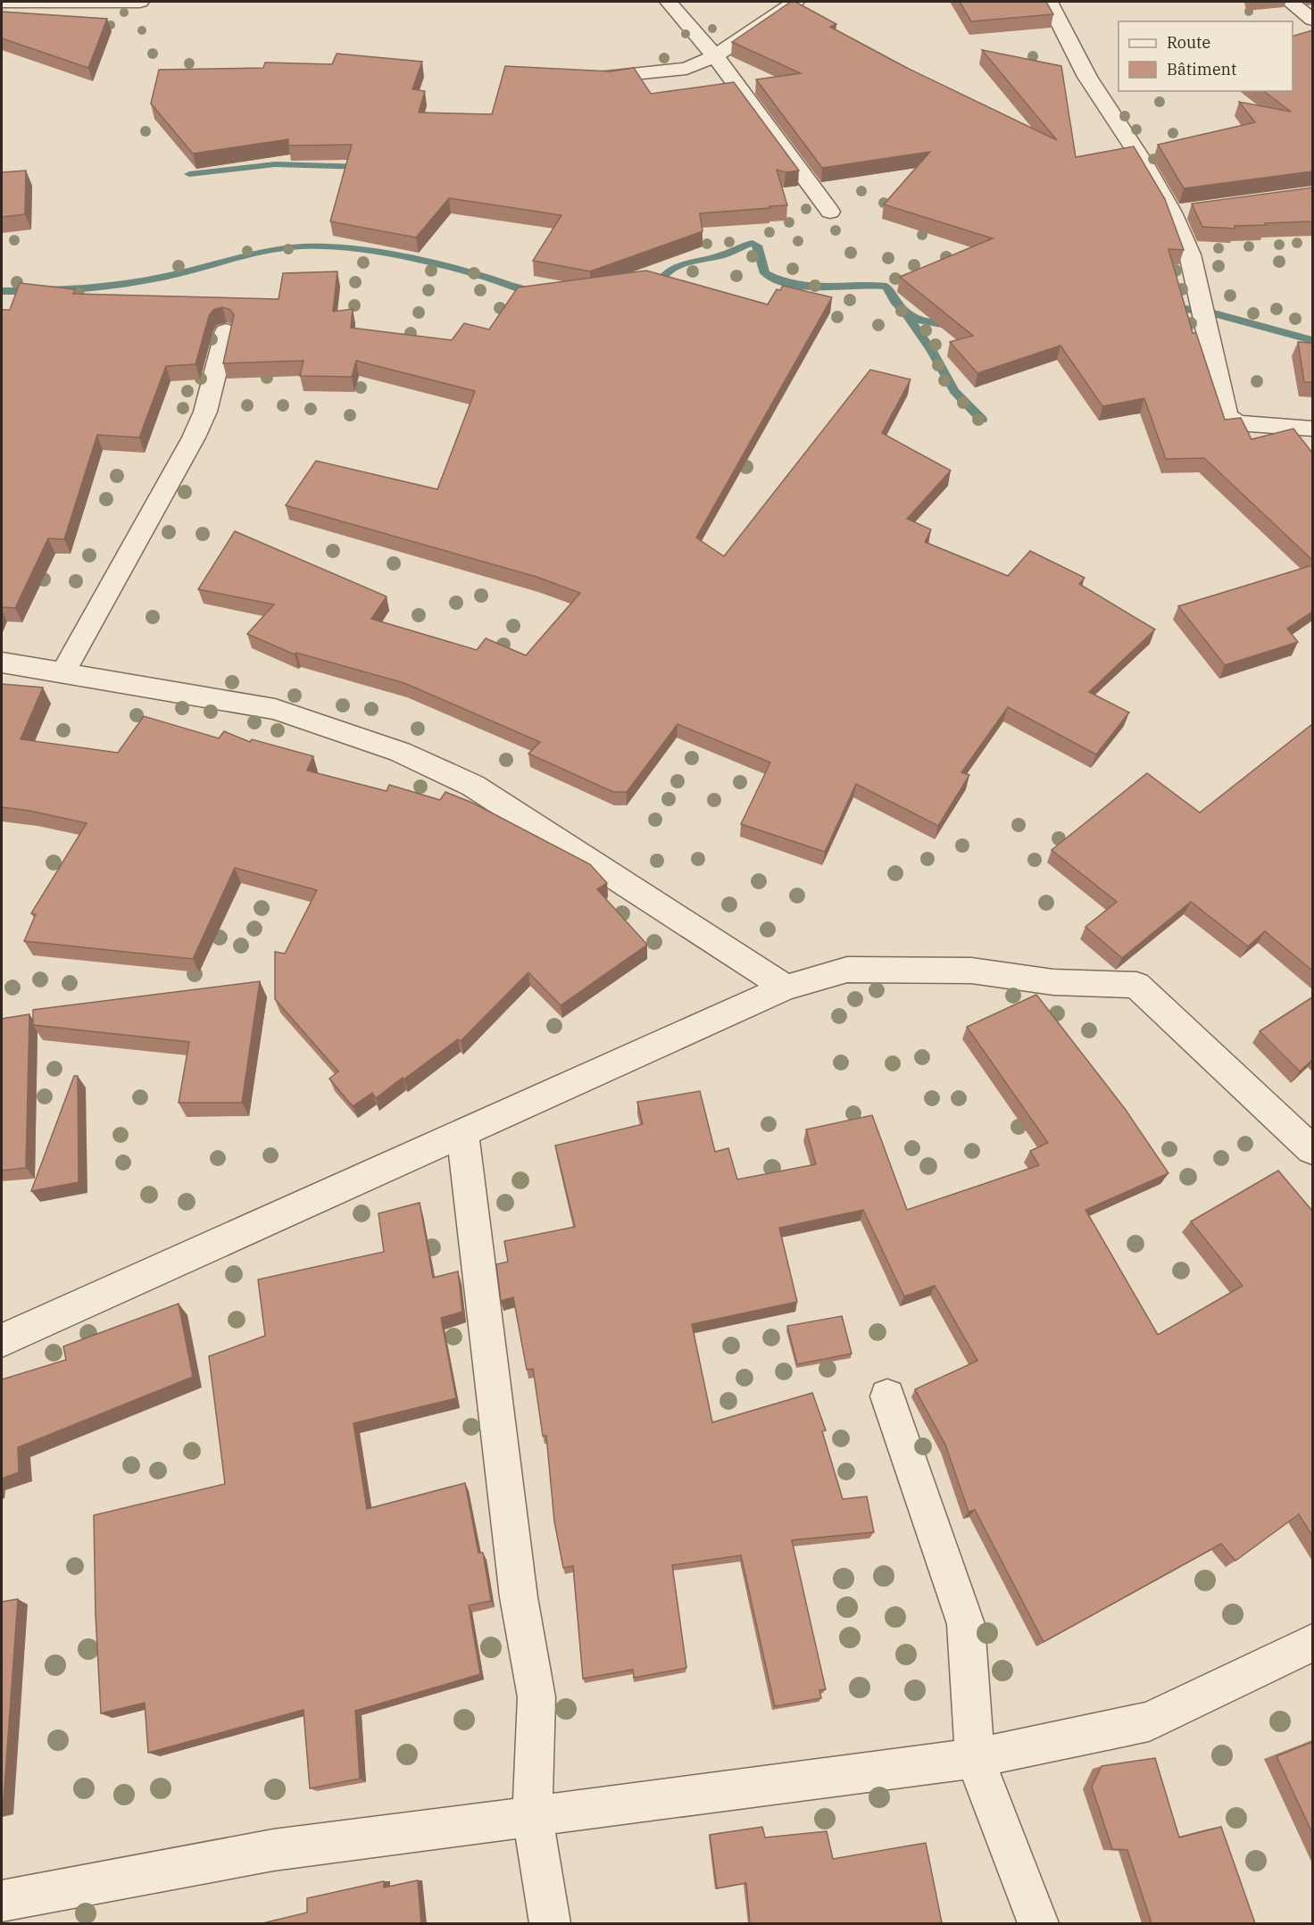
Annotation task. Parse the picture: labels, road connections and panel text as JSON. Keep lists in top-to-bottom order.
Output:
{
  "legend": ["Route", "Bâtiment"]
}
